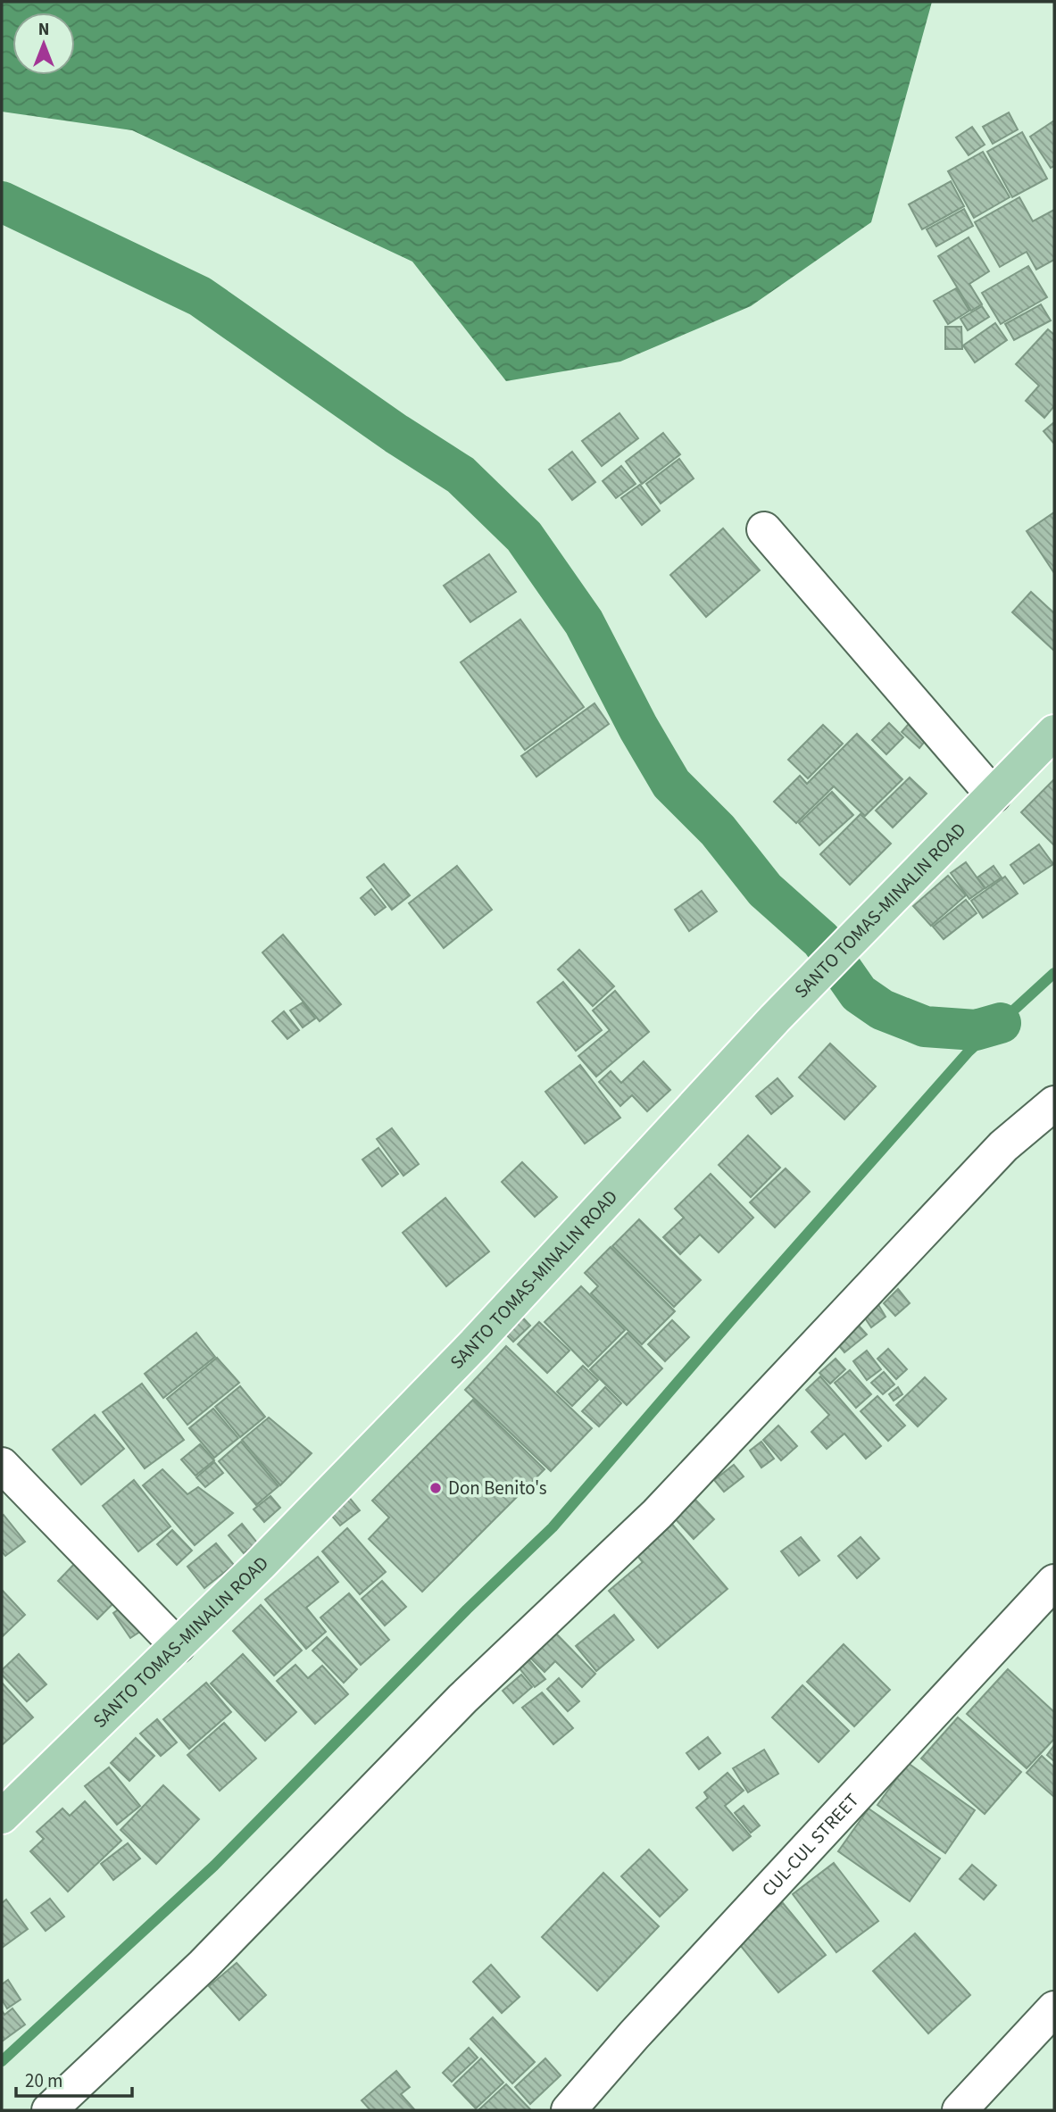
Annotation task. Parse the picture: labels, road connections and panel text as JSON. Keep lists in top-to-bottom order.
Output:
{
  "streets": {
    "main road": ["SANTO TOMAS-MINALIN ROAD"],
    "street": ["CUL-CUL STREET"]
  },
  "places": ["Don Benito's"],
  "scale_bar": "20 m",
  "north": "top"
}
